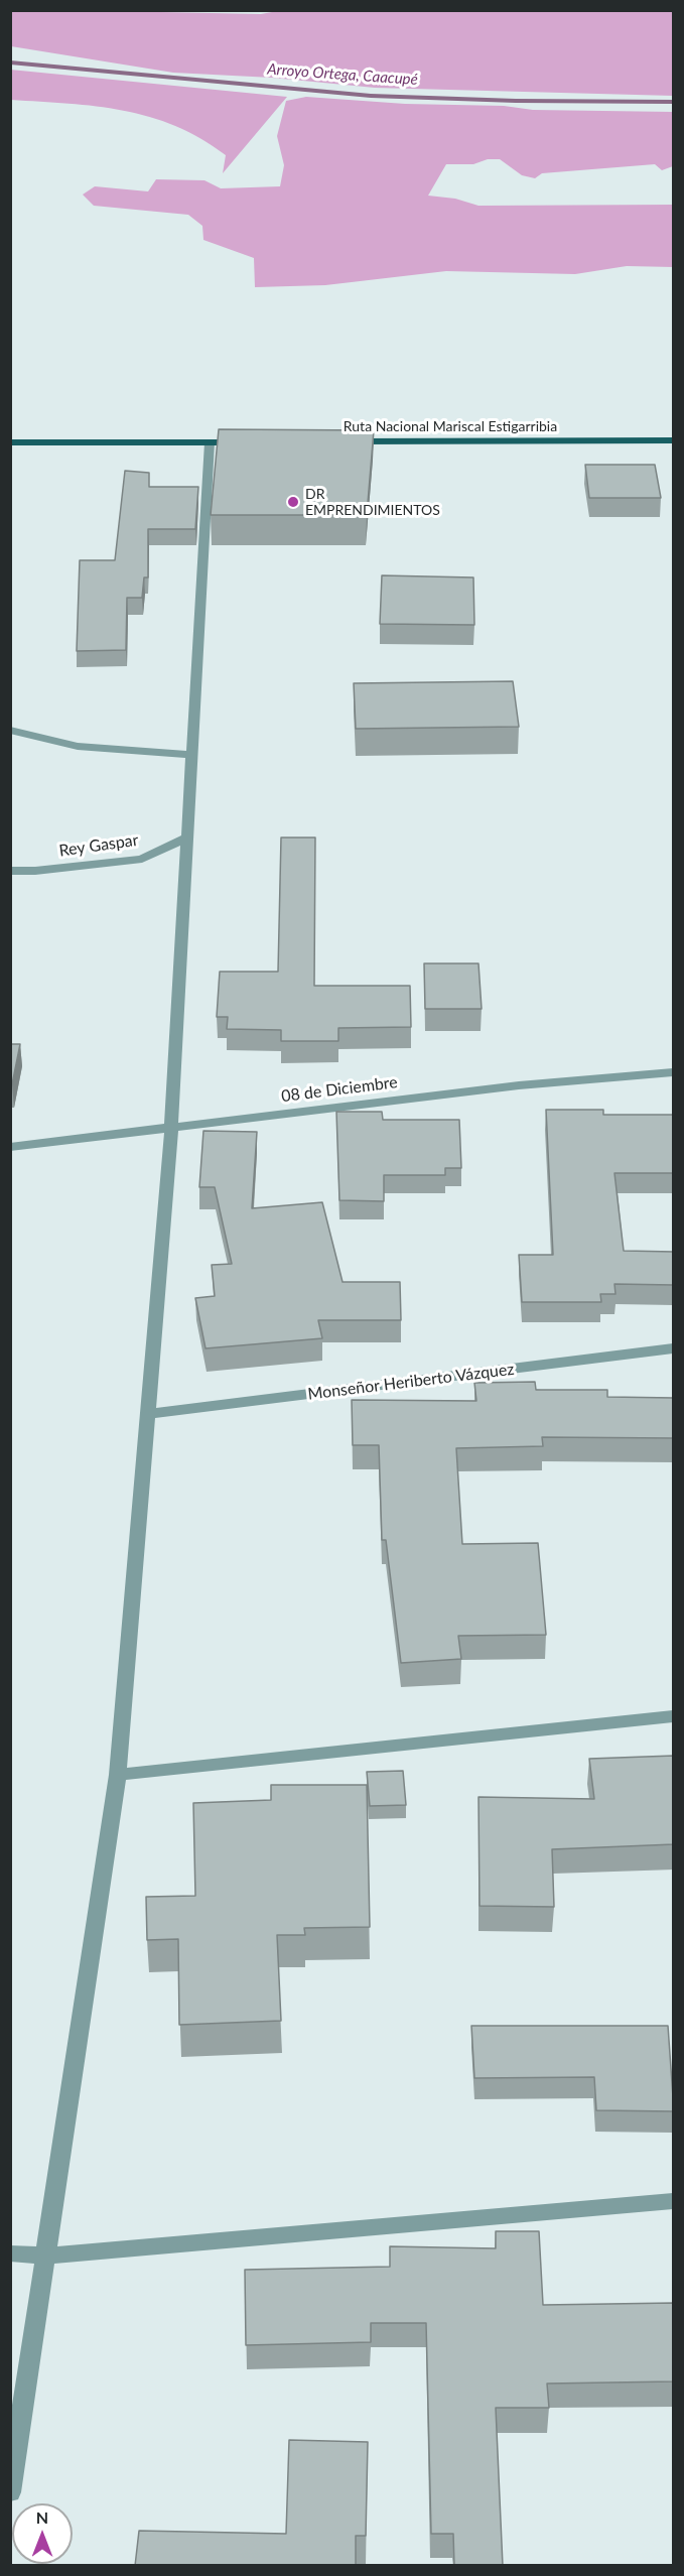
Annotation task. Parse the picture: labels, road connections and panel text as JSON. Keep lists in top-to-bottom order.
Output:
{
  "streets": {
    "main road": ["Ruta Nacional Mariscal Estigarribia"],
    "street": ["Rey Gaspar", "08 de Diciembre", "Monseñor Heriberto Vázquez"]
  },
  "water": ["Arroyo Ortega, Caacupé"],
  "places": ["DR EMPRENDIMIENTOS"],
  "north": "top"
}
